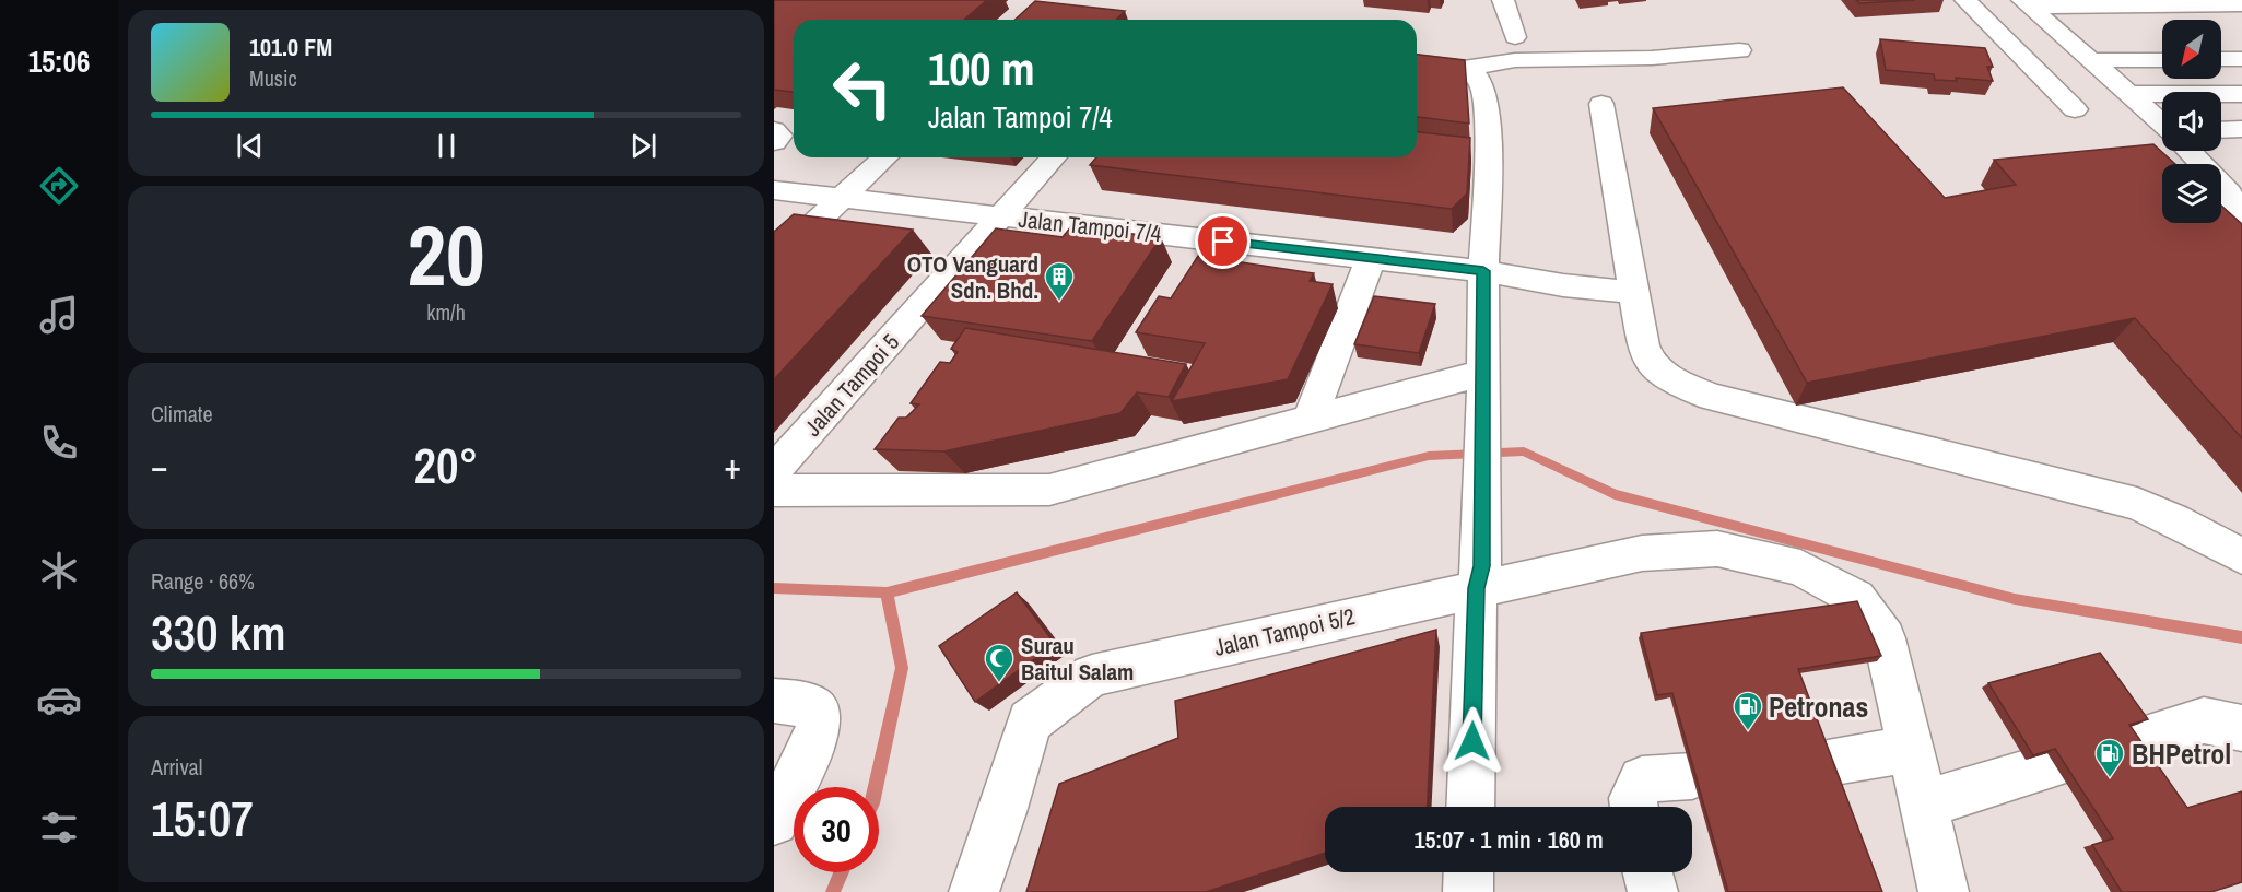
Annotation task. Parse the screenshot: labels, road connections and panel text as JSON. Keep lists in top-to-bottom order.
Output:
{
  "streets": {
    "street": ["Jalan Tampoi 7/4", "Jalan Tampoi 5", "Jalan Tampoi 5/2"]
  },
  "crossings": [
    ["Jalan Tampoi 7/4", "Jalan Tampoi 5"]
  ],
  "places": {
    "building": ["OTO Vanguard Sdn. Bhd."],
    "mosque": ["Surau Baitul Salam"],
    "fuel station": ["Petronas", "BHPetrol"]
  },
  "north": "bottom left",
  "page": {
    "tabs": "15:06",
    "turn": ["100 m", "Jalan Tampoi 7/4"],
    "song": ["101.0 FM", "Music"],
    "tile": [
      ["20", "km/h"],
      "Climate",
      ["Range · 66%", "330 km"],
      ["Arrival", "15:07"]
    ],
    "heat": ["−", "20°", "+"],
    "limit": "30",
    "trip": "15:07 · 1 min · 160 m"
  }
}
